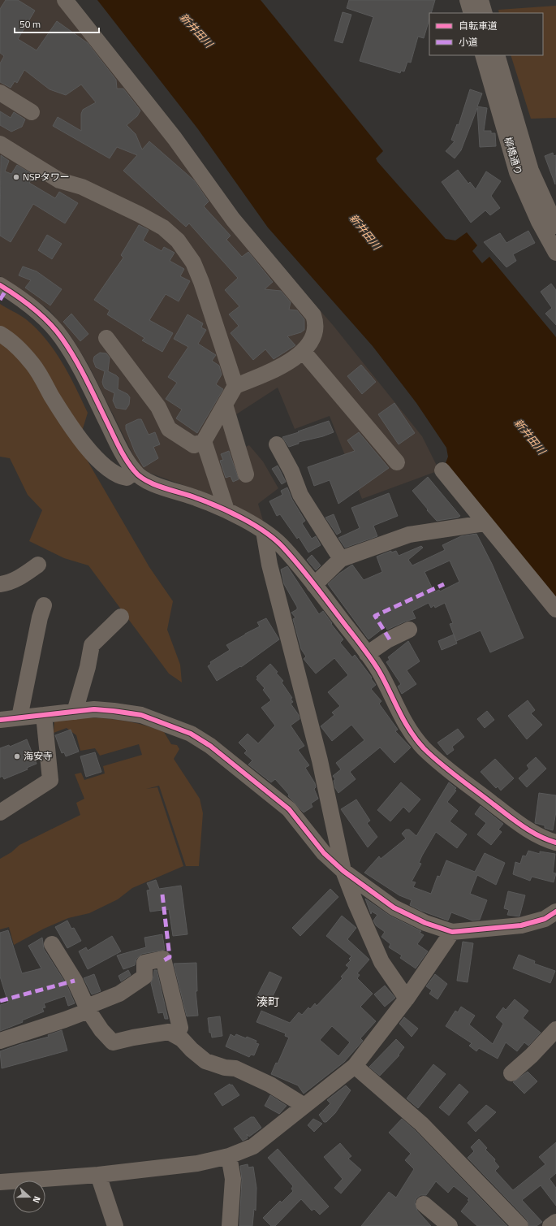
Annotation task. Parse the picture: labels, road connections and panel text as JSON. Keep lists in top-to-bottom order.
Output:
{
  "streets": {
    "street": ["柳橋通り"]
  },
  "districts": ["湊町"],
  "water": ["新井田川"],
  "places": ["NSPタワー", "海安寺"],
  "legend": ["自転車道", "小道"],
  "scale_bar": "50 m",
  "north": "right"
}
